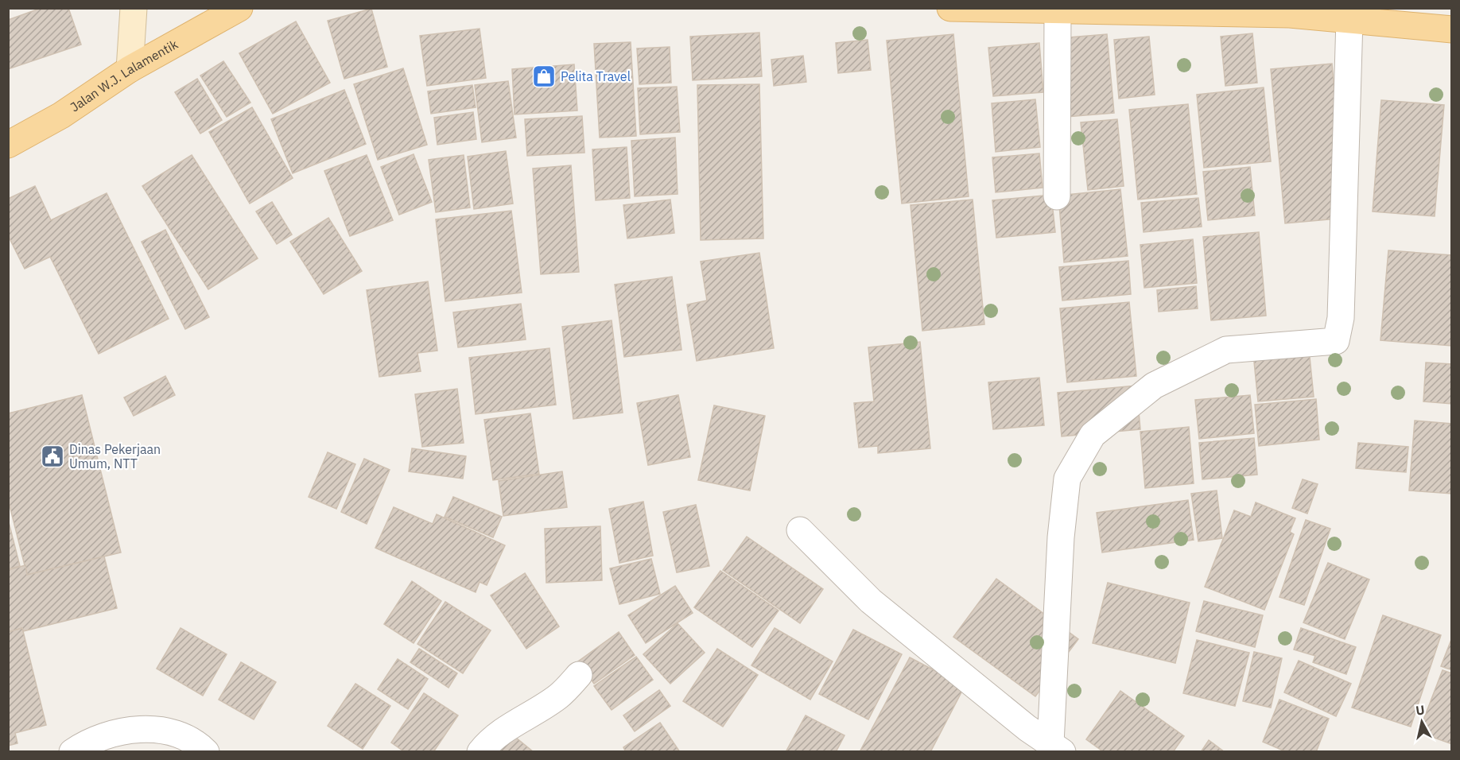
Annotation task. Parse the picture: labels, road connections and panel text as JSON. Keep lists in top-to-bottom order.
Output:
{
  "streets": {
    "main road": ["Jalan W.J. Lalamentik"]
  },
  "places": {
    "shop": ["Pelita Travel"],
    "public building": ["Dinas Pekerjaan Umum, NTT"]
  },
  "north": "top"
}
